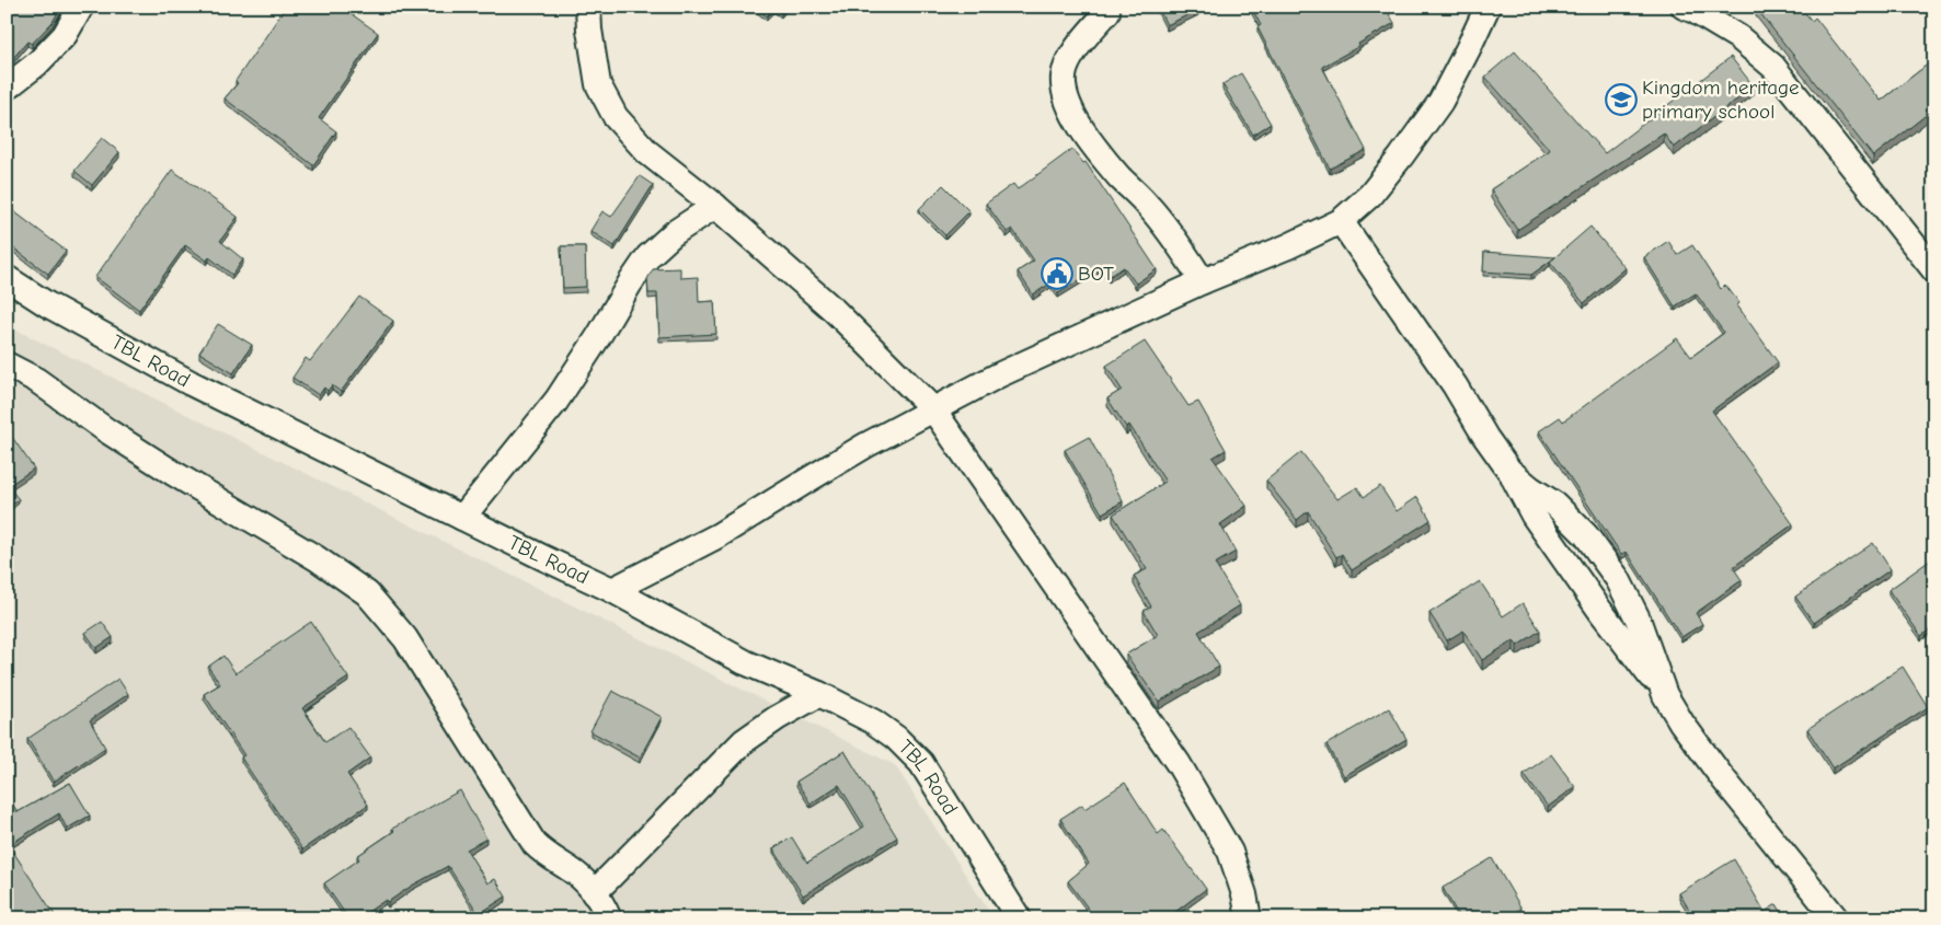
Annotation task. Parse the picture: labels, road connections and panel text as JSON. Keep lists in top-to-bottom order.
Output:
{
  "streets": {
    "street": ["TBL Road"]
  },
  "places": {
    "school or university": ["Kingdom heritage primary school"],
    "public building": ["BOT"]
  }
}
